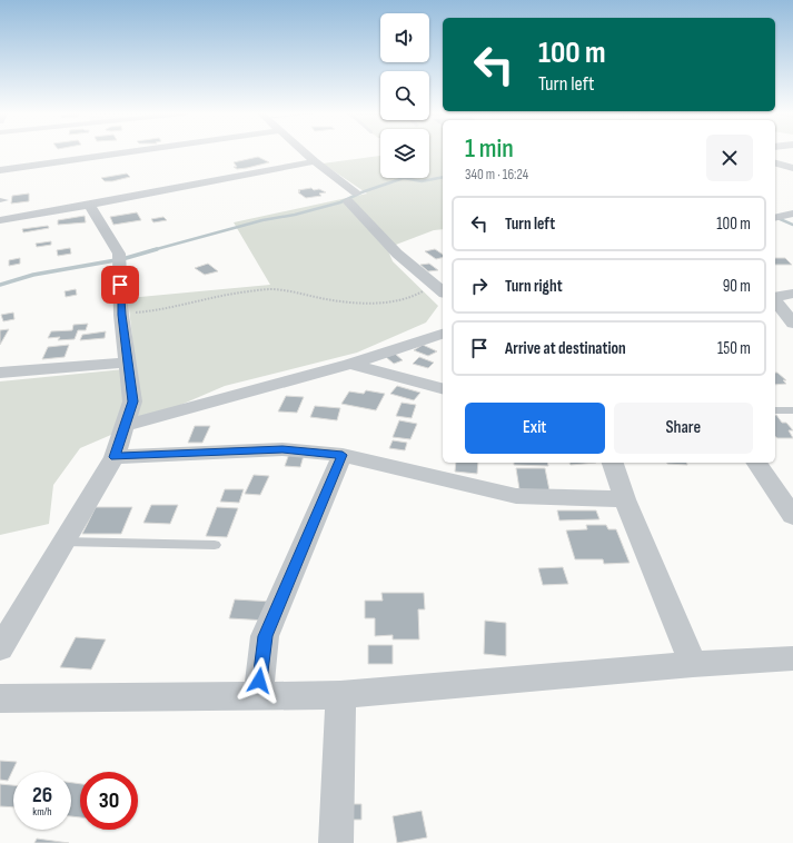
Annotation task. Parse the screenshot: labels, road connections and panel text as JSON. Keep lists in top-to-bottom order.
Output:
{
  "page": {
    "turn": ["100 m", "Turn left"],
    "heading": ["1 min", "340 m · 16:24"],
    "list": [
      {
        "name": "Turn left",
        "value": "100 m"
      },
      {
        "name": "Turn right",
        "value": "90 m"
      },
      {
        "name": "Arrive at destination",
        "value": "150 m"
      }
    ],
    "buttons": ["Exit", "Share"],
    "speed": "26 km/h",
    "limit": "30"
  }
}
